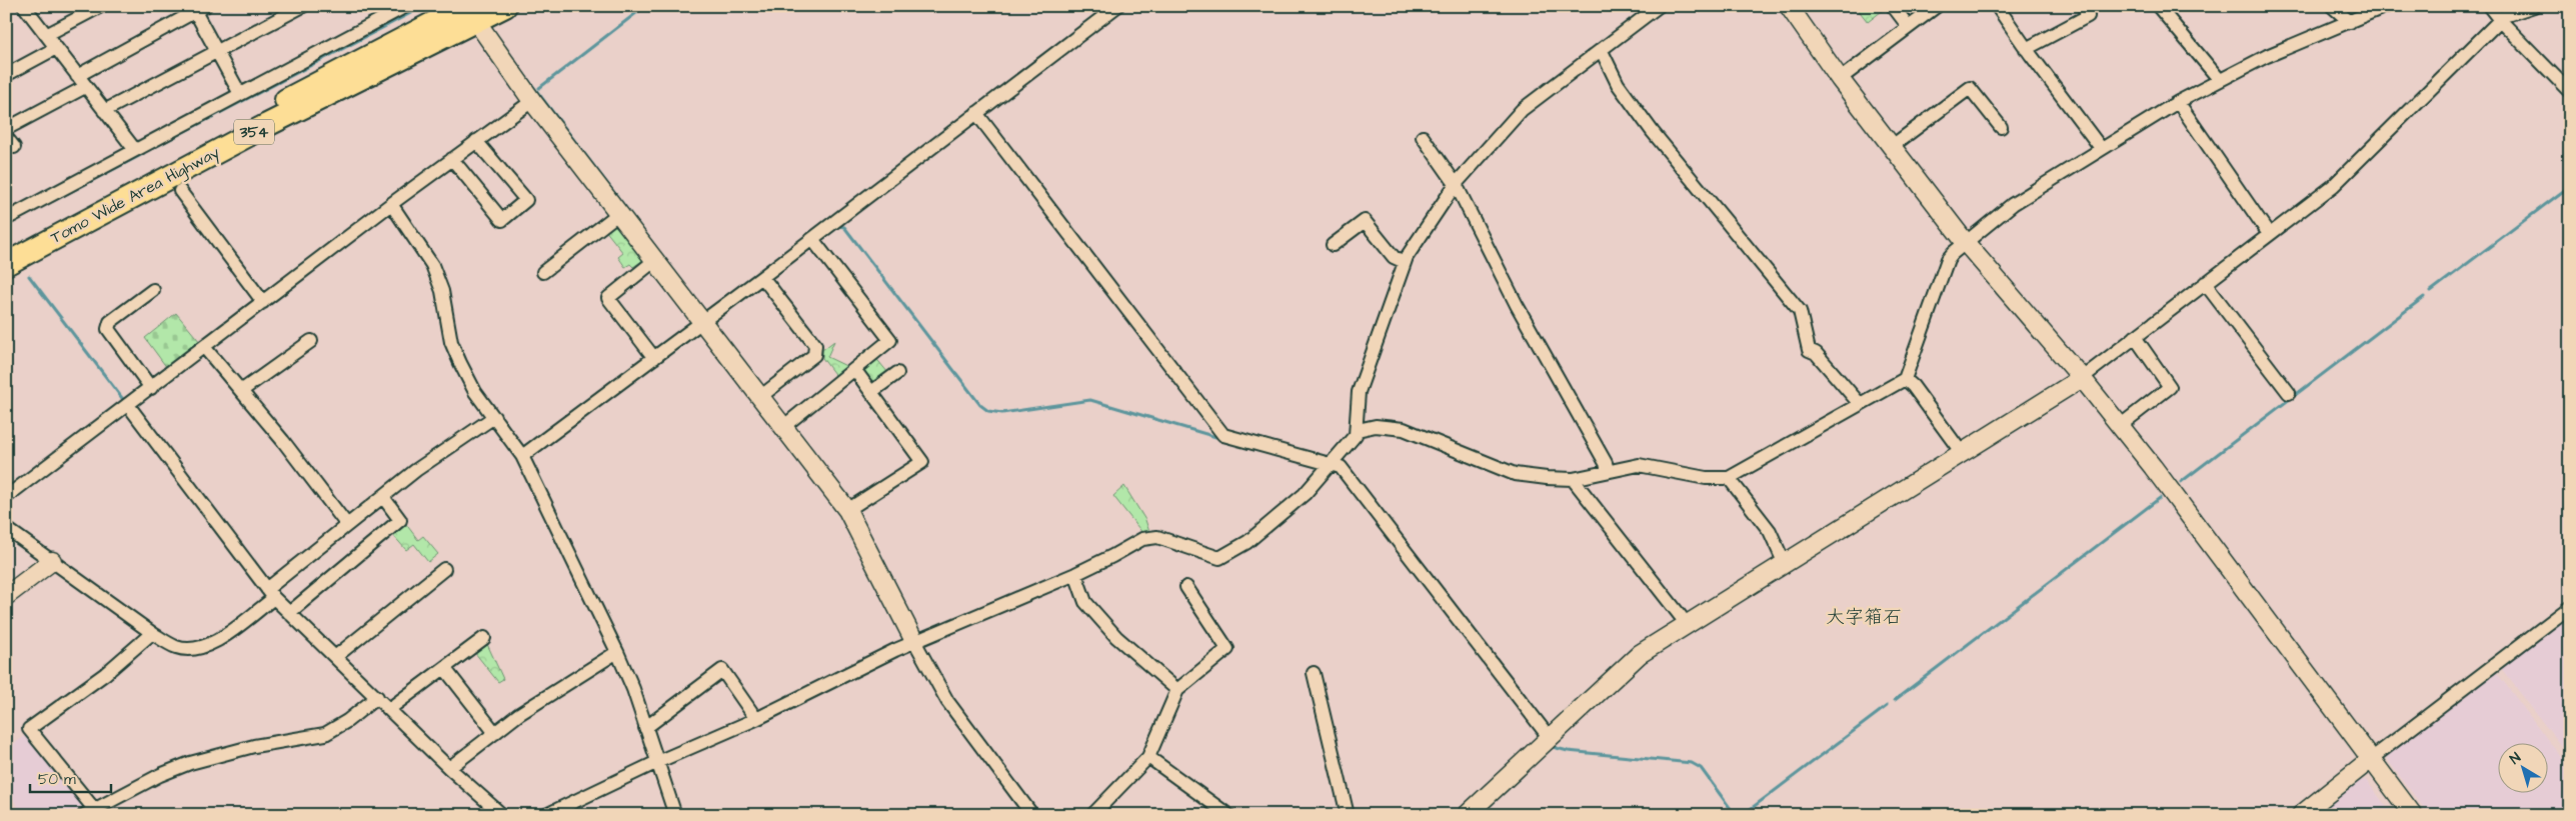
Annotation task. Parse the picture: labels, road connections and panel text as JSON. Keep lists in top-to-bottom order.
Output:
{
  "streets": {
    "highway": ["354", "Tomo Wide Area Highway"]
  },
  "districts": ["大字箱石"],
  "scale_bar": "50 m",
  "north": "top left"
}
